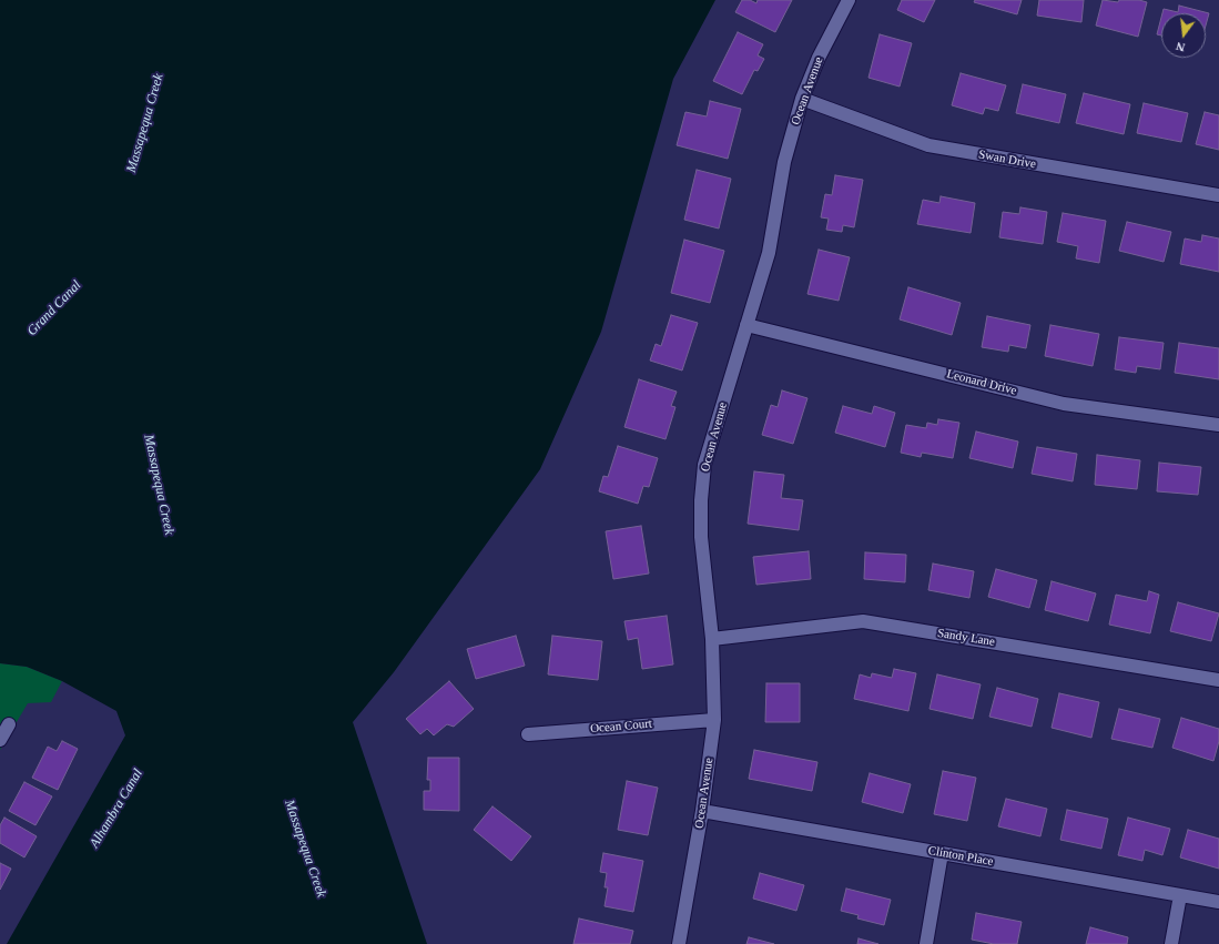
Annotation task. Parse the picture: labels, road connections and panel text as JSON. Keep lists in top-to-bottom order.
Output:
{
  "streets": {
    "street": [
      "Ocean Avenue",
      "Swan Drive",
      "Leonard Drive",
      "Sandy Lane",
      "Ocean Court",
      "Clinton Place"
    ]
  },
  "crossings": [
    ["Ocean Avenue", "Swan Drive"],
    ["Ocean Avenue", "Leonard Drive"],
    ["Ocean Avenue", "Sandy Lane"],
    ["Ocean Avenue", "Ocean Court"],
    ["Ocean Avenue", "Clinton Place"]
  ],
  "water": ["Massapequa Creek", "Grand Canal", "Alhambra Canal"],
  "north": "bottom"
}
